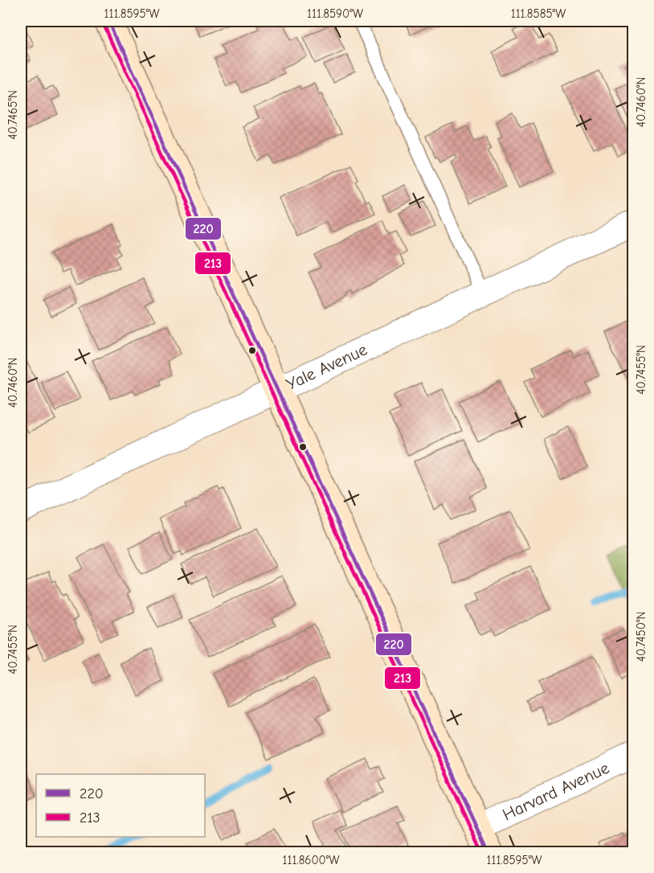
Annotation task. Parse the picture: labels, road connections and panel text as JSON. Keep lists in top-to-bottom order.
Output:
{
  "streets": {
    "street": ["Yale Avenue", "Harvard Avenue"]
  },
  "lines": ["transit line 220", "transit line 213"],
  "legend": ["220", "213"],
  "coordinates": [
    "111.8595°W",
    "111.8590°W",
    "111.8585°W",
    "40.7460°N",
    "40.7465°N",
    "40.7455°N",
    "40.7450°N",
    "111.8600°W"
  ]
}
